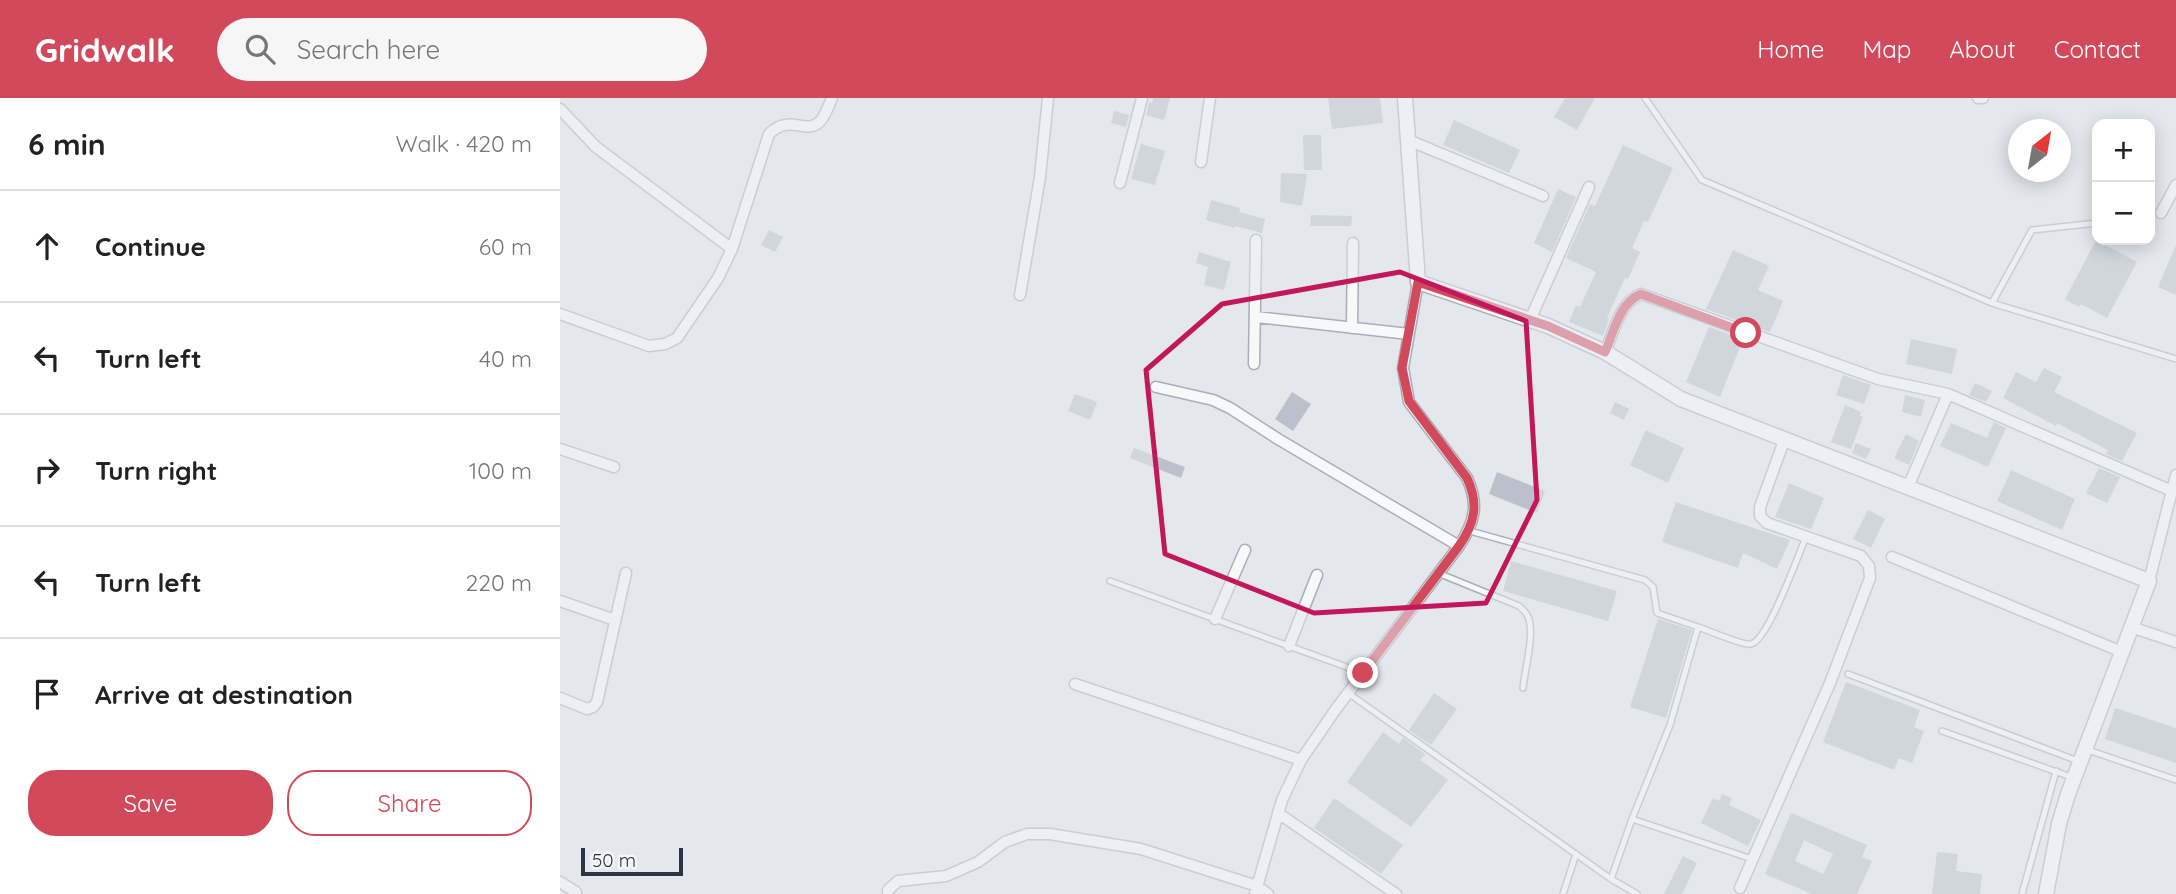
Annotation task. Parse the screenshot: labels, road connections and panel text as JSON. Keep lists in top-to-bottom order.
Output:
{
  "scale_bar": "50 m",
  "north": "top right",
  "page": {
    "header": "Gridwalk",
    "search": "Search here",
    "nav": [
      "Home",
      "Map",
      "About",
      "Contact"
    ],
    "heading": ["6 min", "Walk · 420 m"],
    "map_buttons": ["+", "−"],
    "list": [
      ["Continue", "60 m"],
      ["Turn left", "40 m"],
      ["Turn right", "100 m"],
      ["Turn left", "220 m"],
      "Arrive at destination"
    ],
    "buttons": ["Save", "Share"],
    "scale": "50 m"
  }
}
